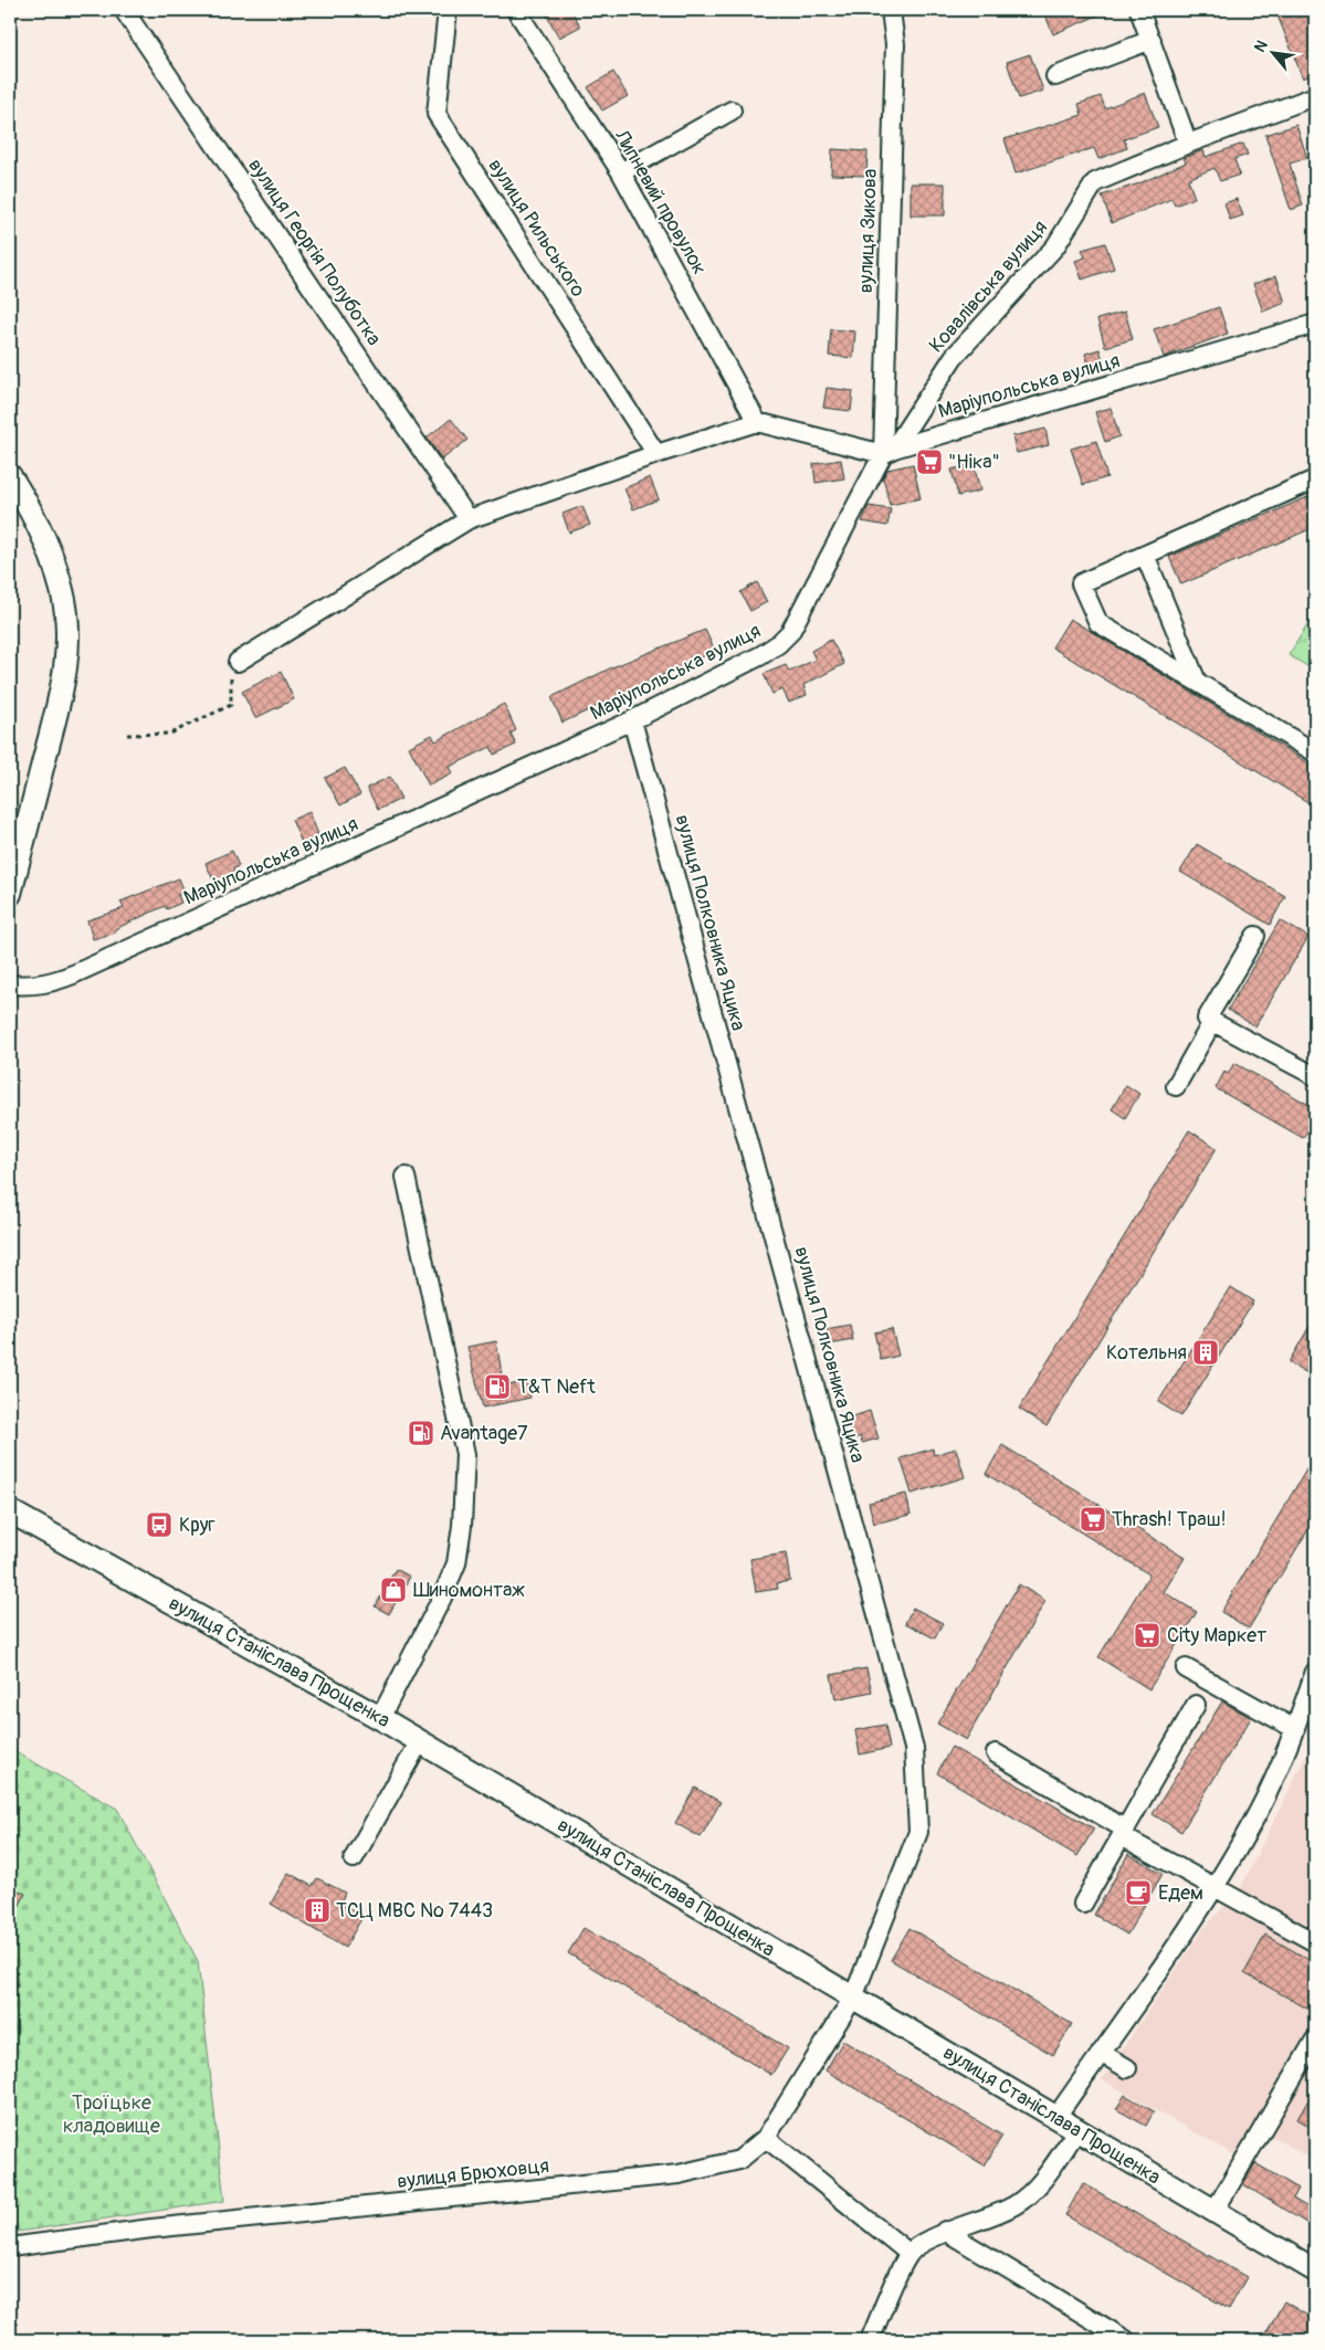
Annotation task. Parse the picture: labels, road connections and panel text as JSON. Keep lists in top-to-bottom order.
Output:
{
  "streets": {
    "main road": ["вулиця Станіслава Прощенка"],
    "street": [
      "Липневий провулок",
      "вулиця Рильського",
      "вулиця Зикова",
      "вулиця Георгія Полуботка",
      "Ковалівська вулиця",
      "Маріупольська вулиця",
      "вулиця Полковника Яцика",
      "вулиця Брюховця"
    ]
  },
  "crossings": [
    ["вулиця Зикова", "Ковалівська вулиця"],
    ["вулиця Зикова", "Маріупольська вулиця"],
    ["Ковалівська вулиця", "Маріупольська вулиця"],
    ["Маріупольська вулиця", "вулиця Полковника Яцика"],
    ["вулиця Полковника Яцика", "вулиця Станіслава Прощенка"],
    ["вулиця Полковника Яцика", "вулиця Брюховця"],
    ["вулиця Станіслава Прощенка", "вулиця Брюховця"]
  ],
  "parks": ["Троїцьке кладовище"],
  "places": {
    "supermarket": ["\"Ніка\"", "Thrash! Траш!", "City Маркет"],
    "building": ["Котельня", "ТСЦ МВС № 7443"],
    "fuel station": ["T&T Neft", "Avantage7"],
    "bus stop": ["Круг"],
    "shop": ["Шиномонтаж"],
    "cafe": ["Едем"]
  },
  "north": "top left"
}
